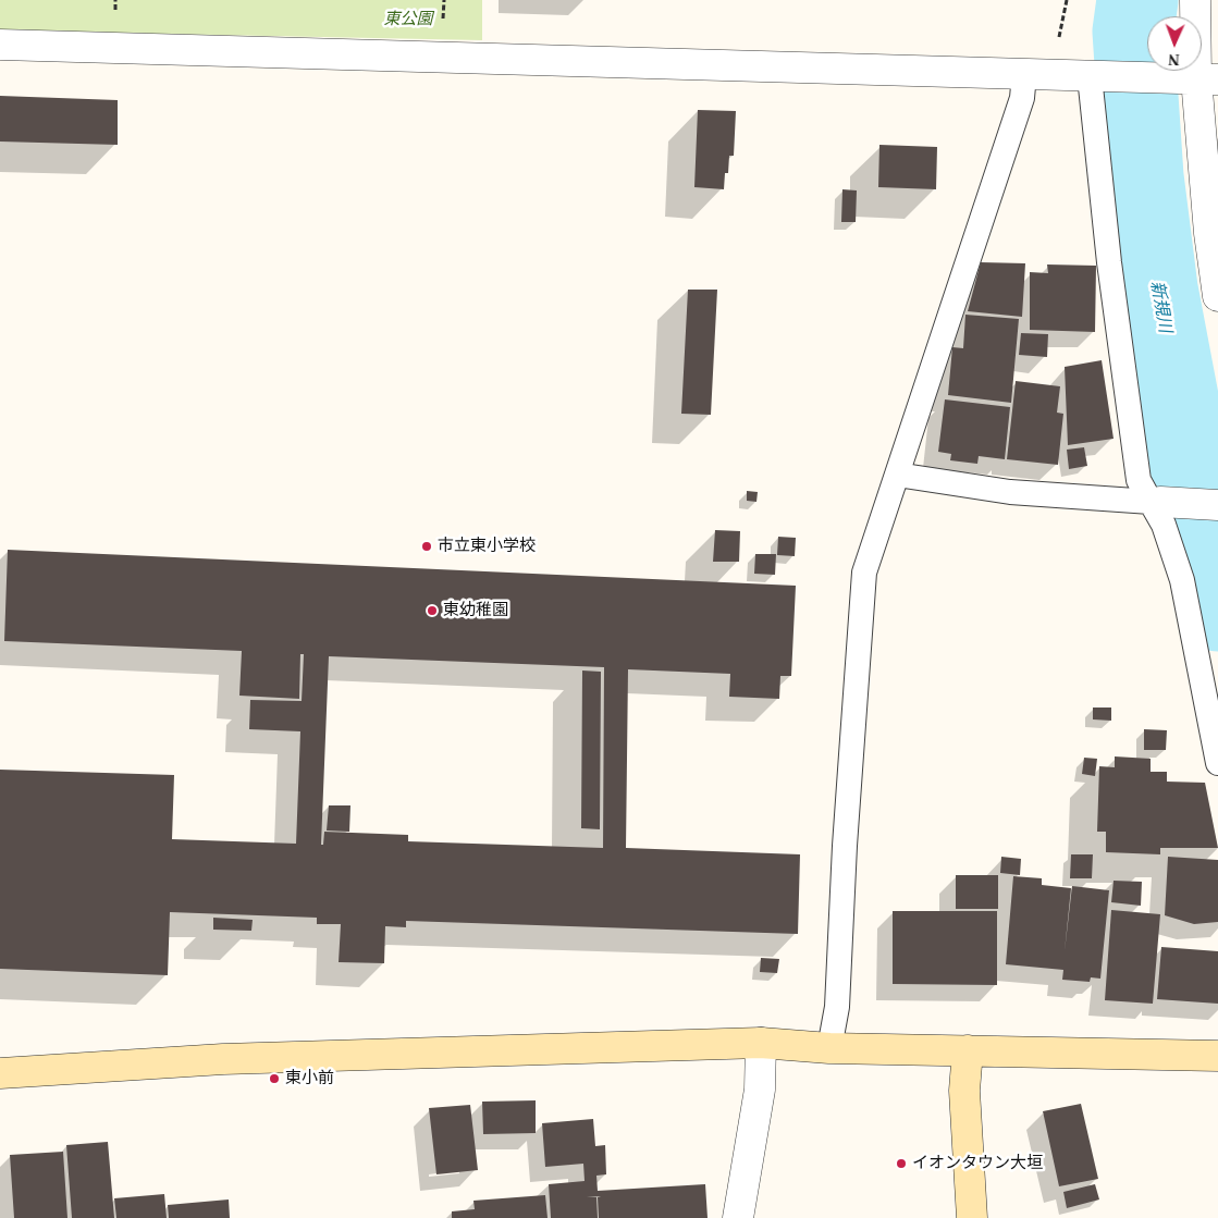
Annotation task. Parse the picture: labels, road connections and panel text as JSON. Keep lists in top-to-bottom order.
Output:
{
  "water": ["新規川"],
  "parks": ["東公園"],
  "places": [
    "市立東小学校",
    "東幼稚園",
    "東小前",
    "イオンタウン大垣"
  ],
  "north": "bottom"
}
